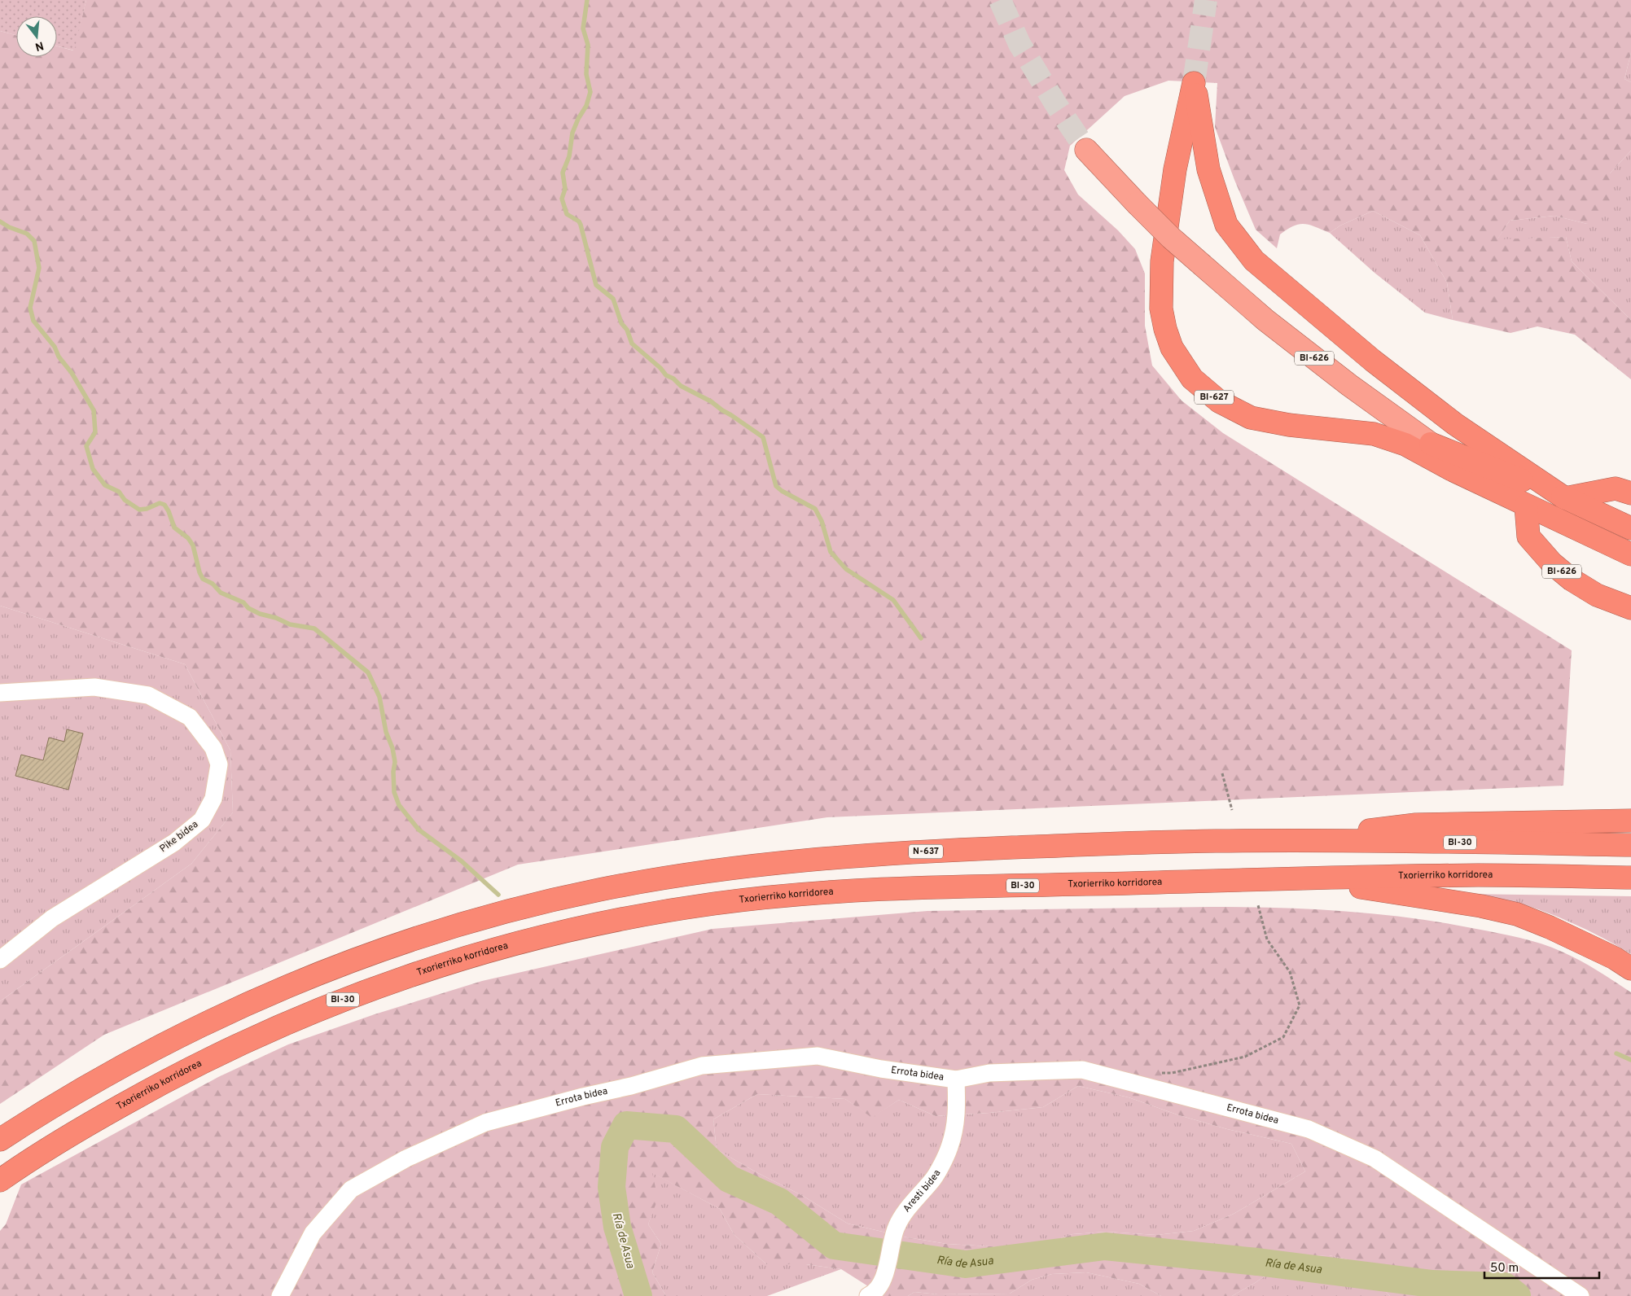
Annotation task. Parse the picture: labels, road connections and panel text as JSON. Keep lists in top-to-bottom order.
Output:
{
  "streets": {
    "highway": [
      "BI-626",
      "BI-627",
      "BI-30",
      "N-637",
      "Txorierriko korridorea"
    ],
    "street": ["Pike bidea", "Errota bidea", "Aresti bidea"]
  },
  "crossings": [
    ["BI-626", "BI-627"],
    ["BI-30", "N-637"],
    ["Errota bidea", "Aresti bidea"]
  ],
  "water": ["Ría de Asua"],
  "scale_bar": "50 m",
  "north": "bottom"
}
